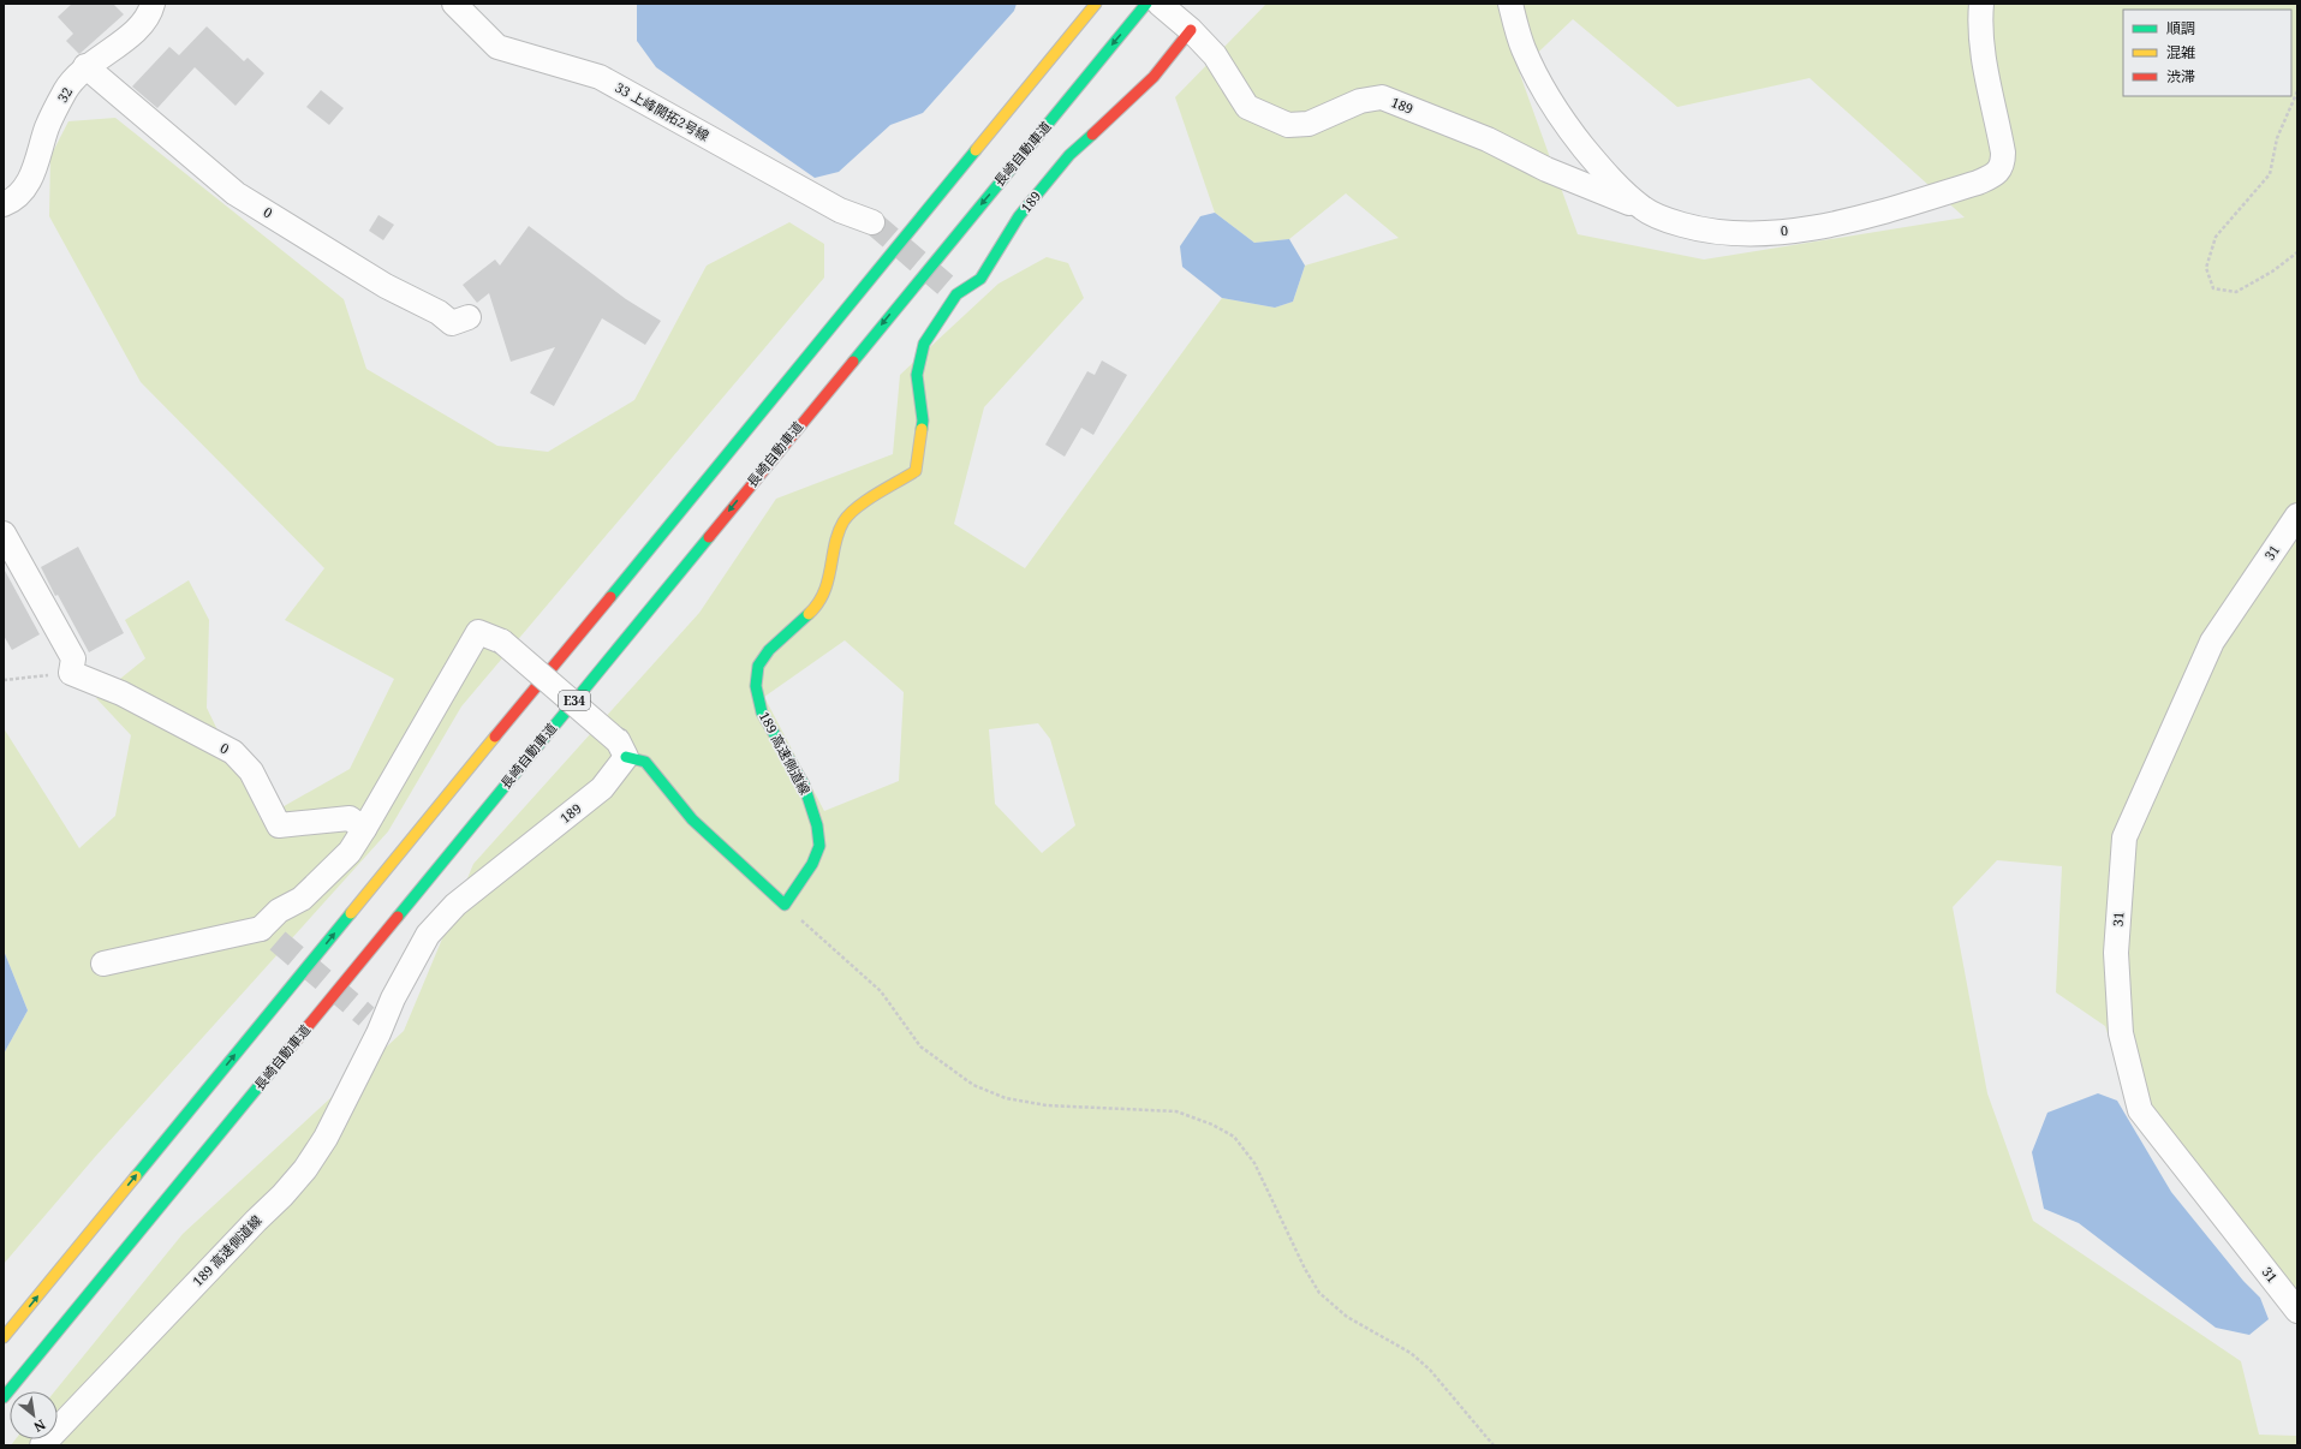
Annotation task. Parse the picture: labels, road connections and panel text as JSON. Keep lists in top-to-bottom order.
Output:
{
  "streets": {
    "main road": [
      "189",
      "長崎自動車道",
      "E34",
      "189 高速側道線"
    ],
    "street": [
      "32",
      "33 上峰開拓2号線",
      "0",
      "31"
    ]
  },
  "crossings": [
    ["32", "0"],
    ["189", "0"],
    ["189", "189 高速側道線"]
  ],
  "legend": ["順調", "混雑", "渋滞"],
  "north": "bottom right"
}
